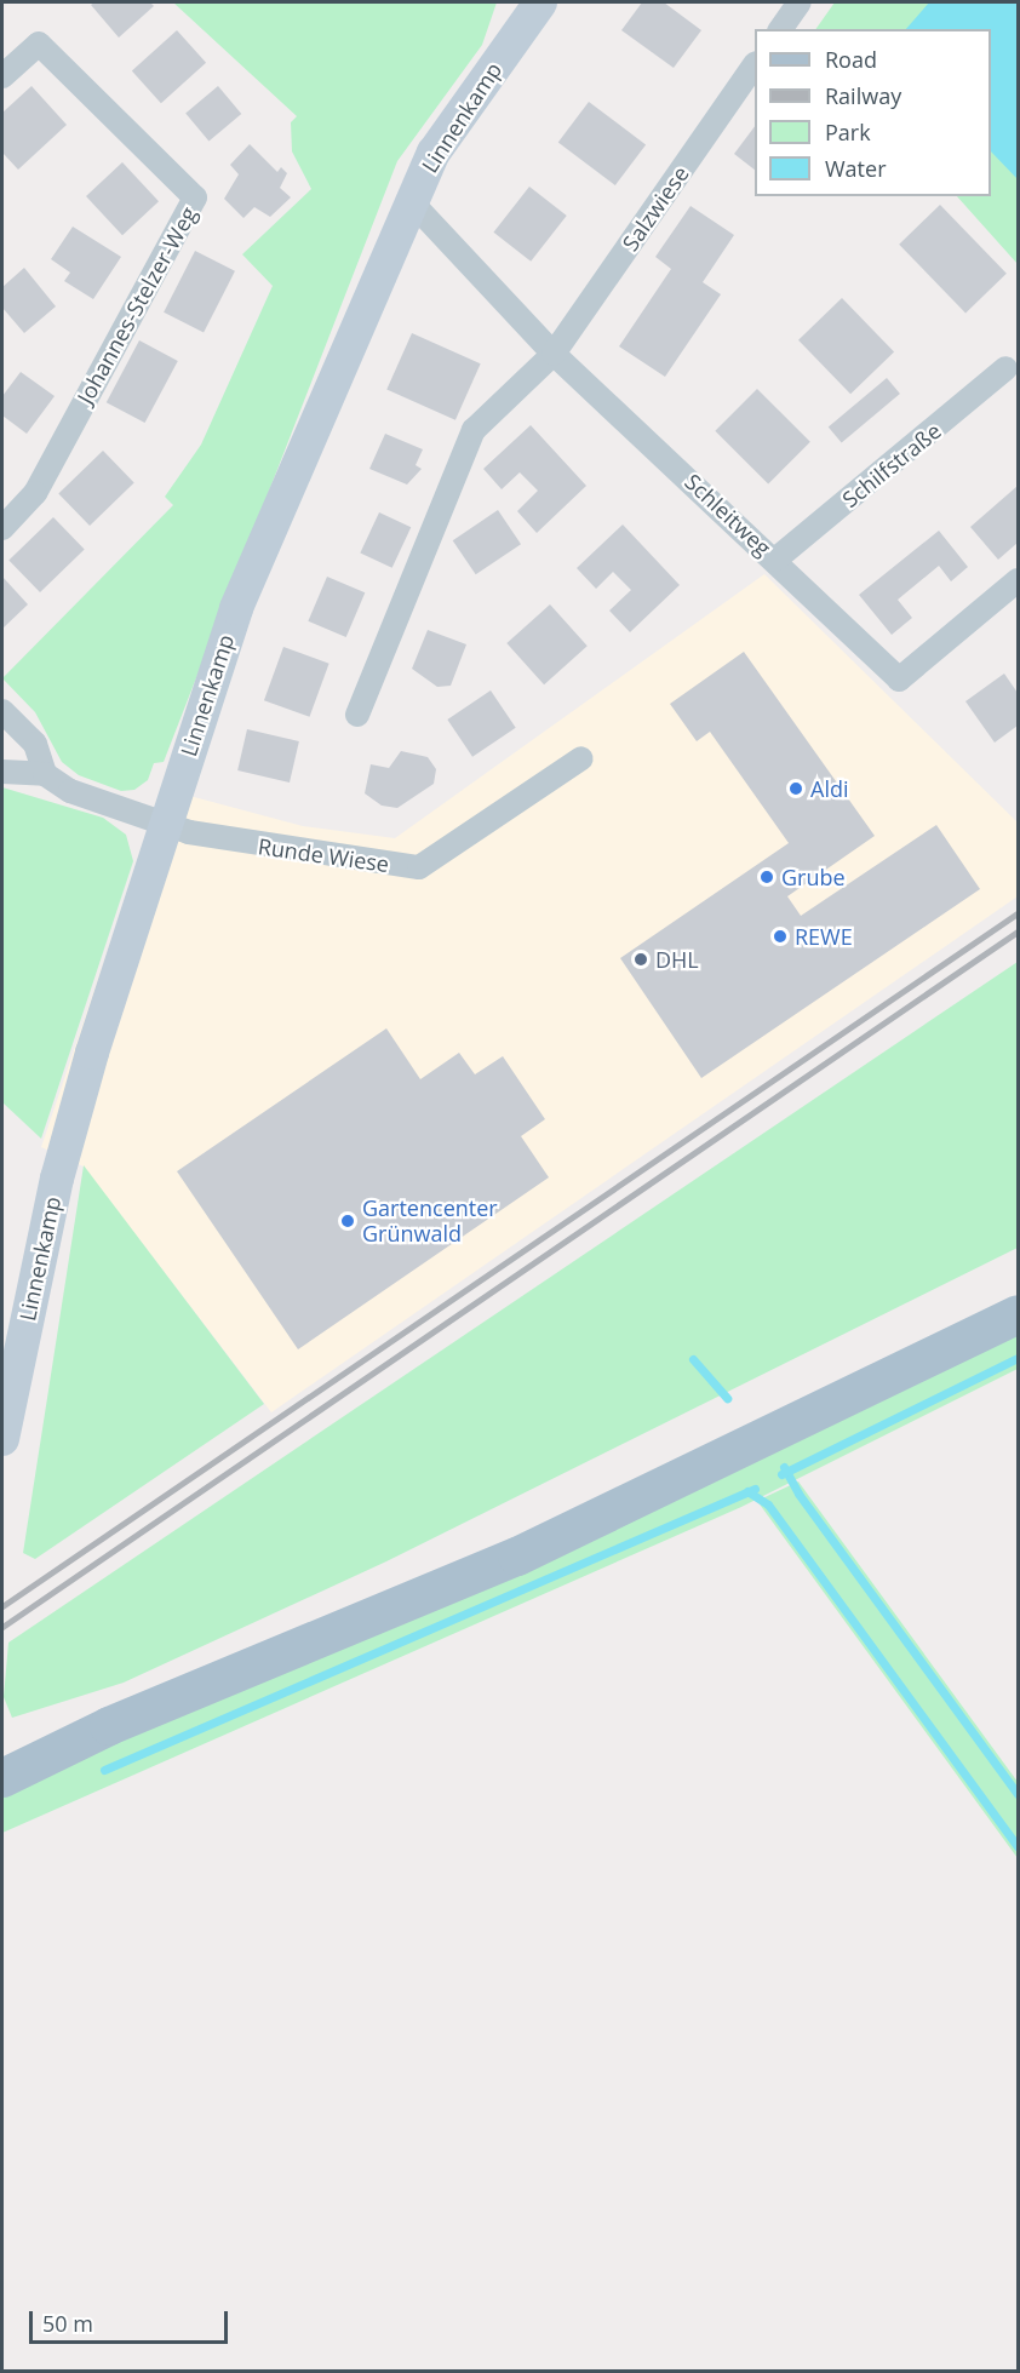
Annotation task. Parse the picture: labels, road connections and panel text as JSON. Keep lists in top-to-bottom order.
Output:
{
  "streets": {
    "main road": ["Linnenkamp"],
    "street": [
      "Salzwiese",
      "Johannes-Stelzer-Weg",
      "Schilfstraße",
      "Schleitweg",
      "Runde Wiese"
    ]
  },
  "crossings": [
    ["Linnenkamp", "Schleitweg"],
    ["Linnenkamp", "Runde Wiese"],
    ["Salzwiese", "Schleitweg"],
    ["Schilfstraße", "Schleitweg"]
  ],
  "places": [
    "Aldi",
    "Grube",
    "REWE",
    "DHL",
    "Gartencenter Grünwald"
  ],
  "legend": [
    "Road",
    "Railway",
    "Park",
    "Water"
  ],
  "scale_bar": "50 m"
}
